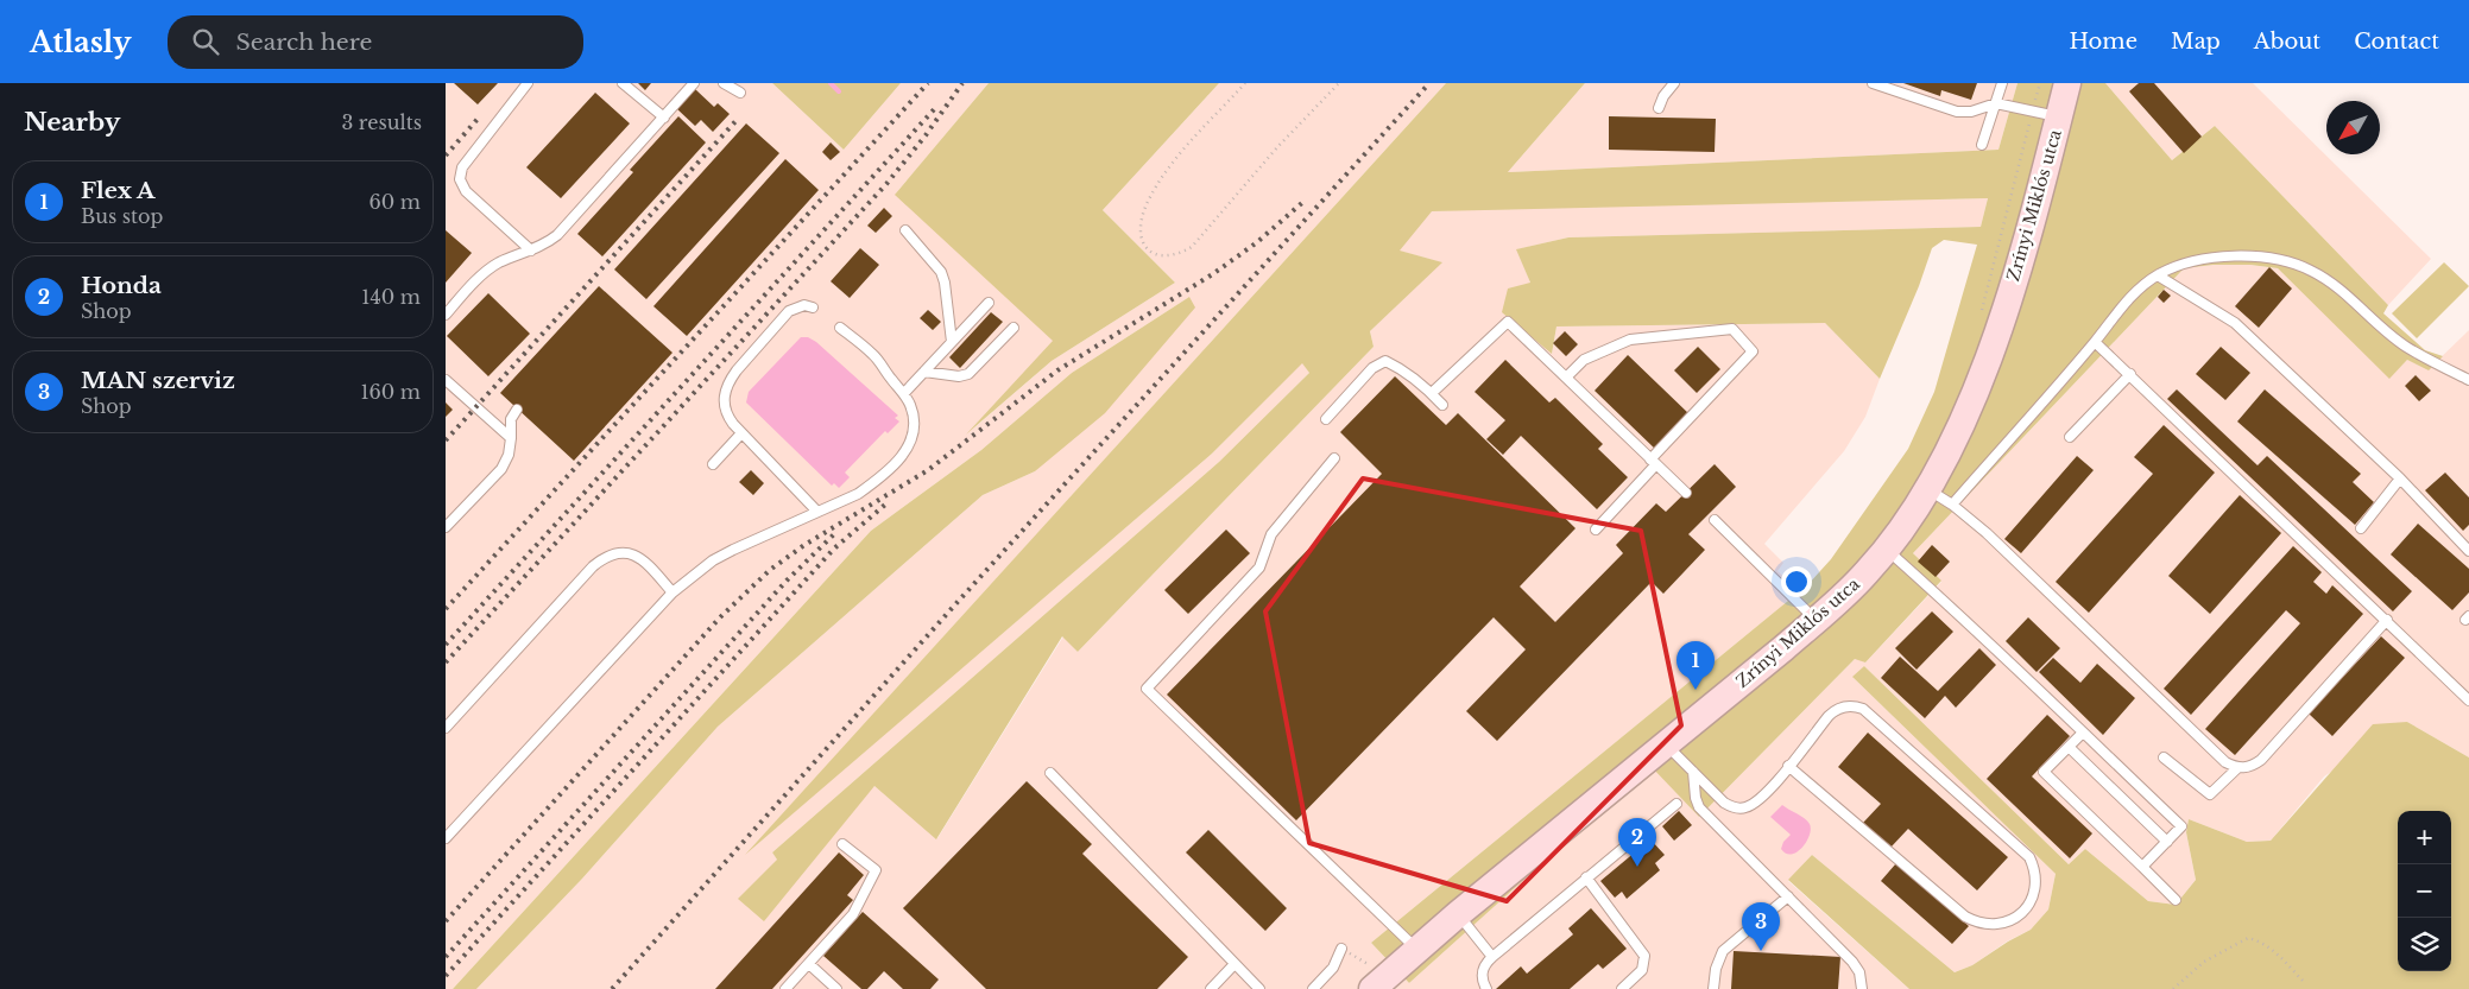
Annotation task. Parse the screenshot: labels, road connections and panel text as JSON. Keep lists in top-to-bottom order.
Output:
{
  "streets": {
    "main road": ["Zrínyi Miklós utca"]
  },
  "north": "bottom left",
  "page": {
    "header": "Atlasly",
    "search": "Search here",
    "nav": [
      "Home",
      "Map",
      "About",
      "Contact"
    ],
    "heading": ["Nearby", "3 results"],
    "list": [
      {
        "mark": "1",
        "name": "Flex A",
        "note": "Bus stop",
        "value": "60 m"
      },
      {
        "mark": "2",
        "name": "Honda",
        "note": "Shop",
        "value": "140 m"
      },
      {
        "mark": "3",
        "name": "MAN szerviz",
        "note": "Shop",
        "value": "160 m"
      }
    ],
    "pins": ["1", "2", "3"],
    "map_buttons": ["+", "−"]
  }
}
